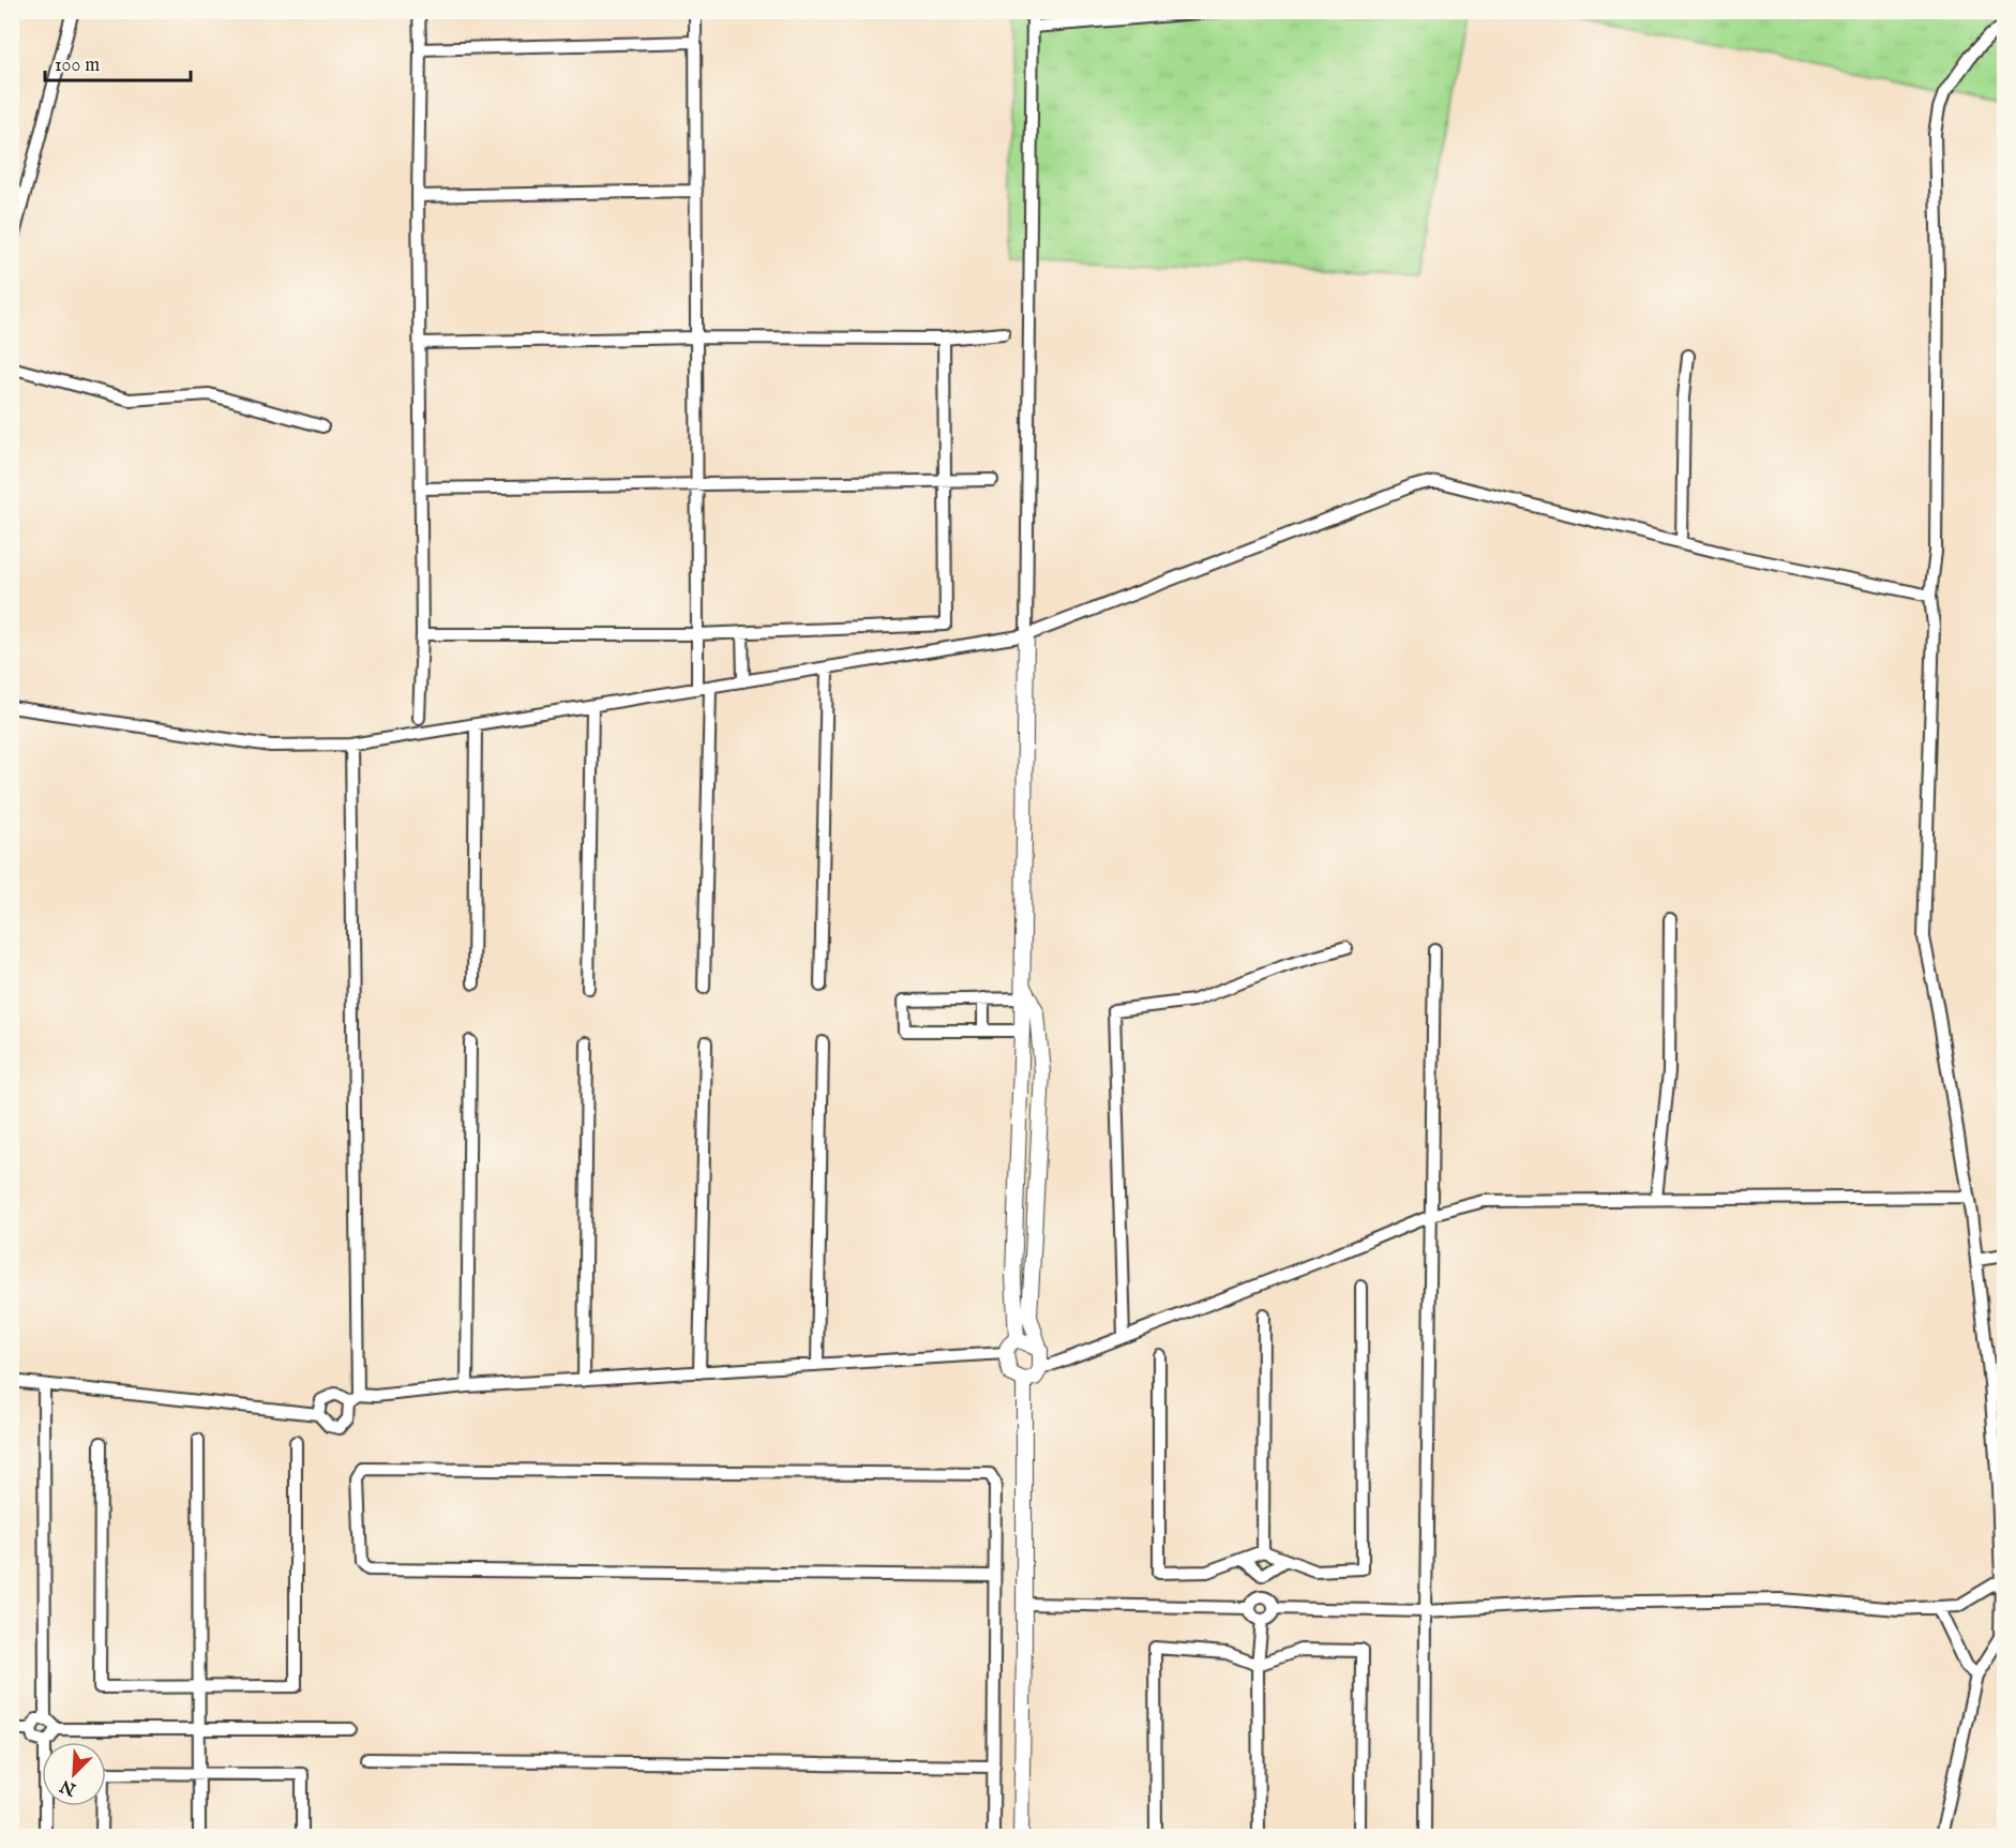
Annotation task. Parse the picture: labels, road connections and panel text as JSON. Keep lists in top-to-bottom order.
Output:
{
  "scale_bar": "100 m",
  "north": "bottom left"
}
